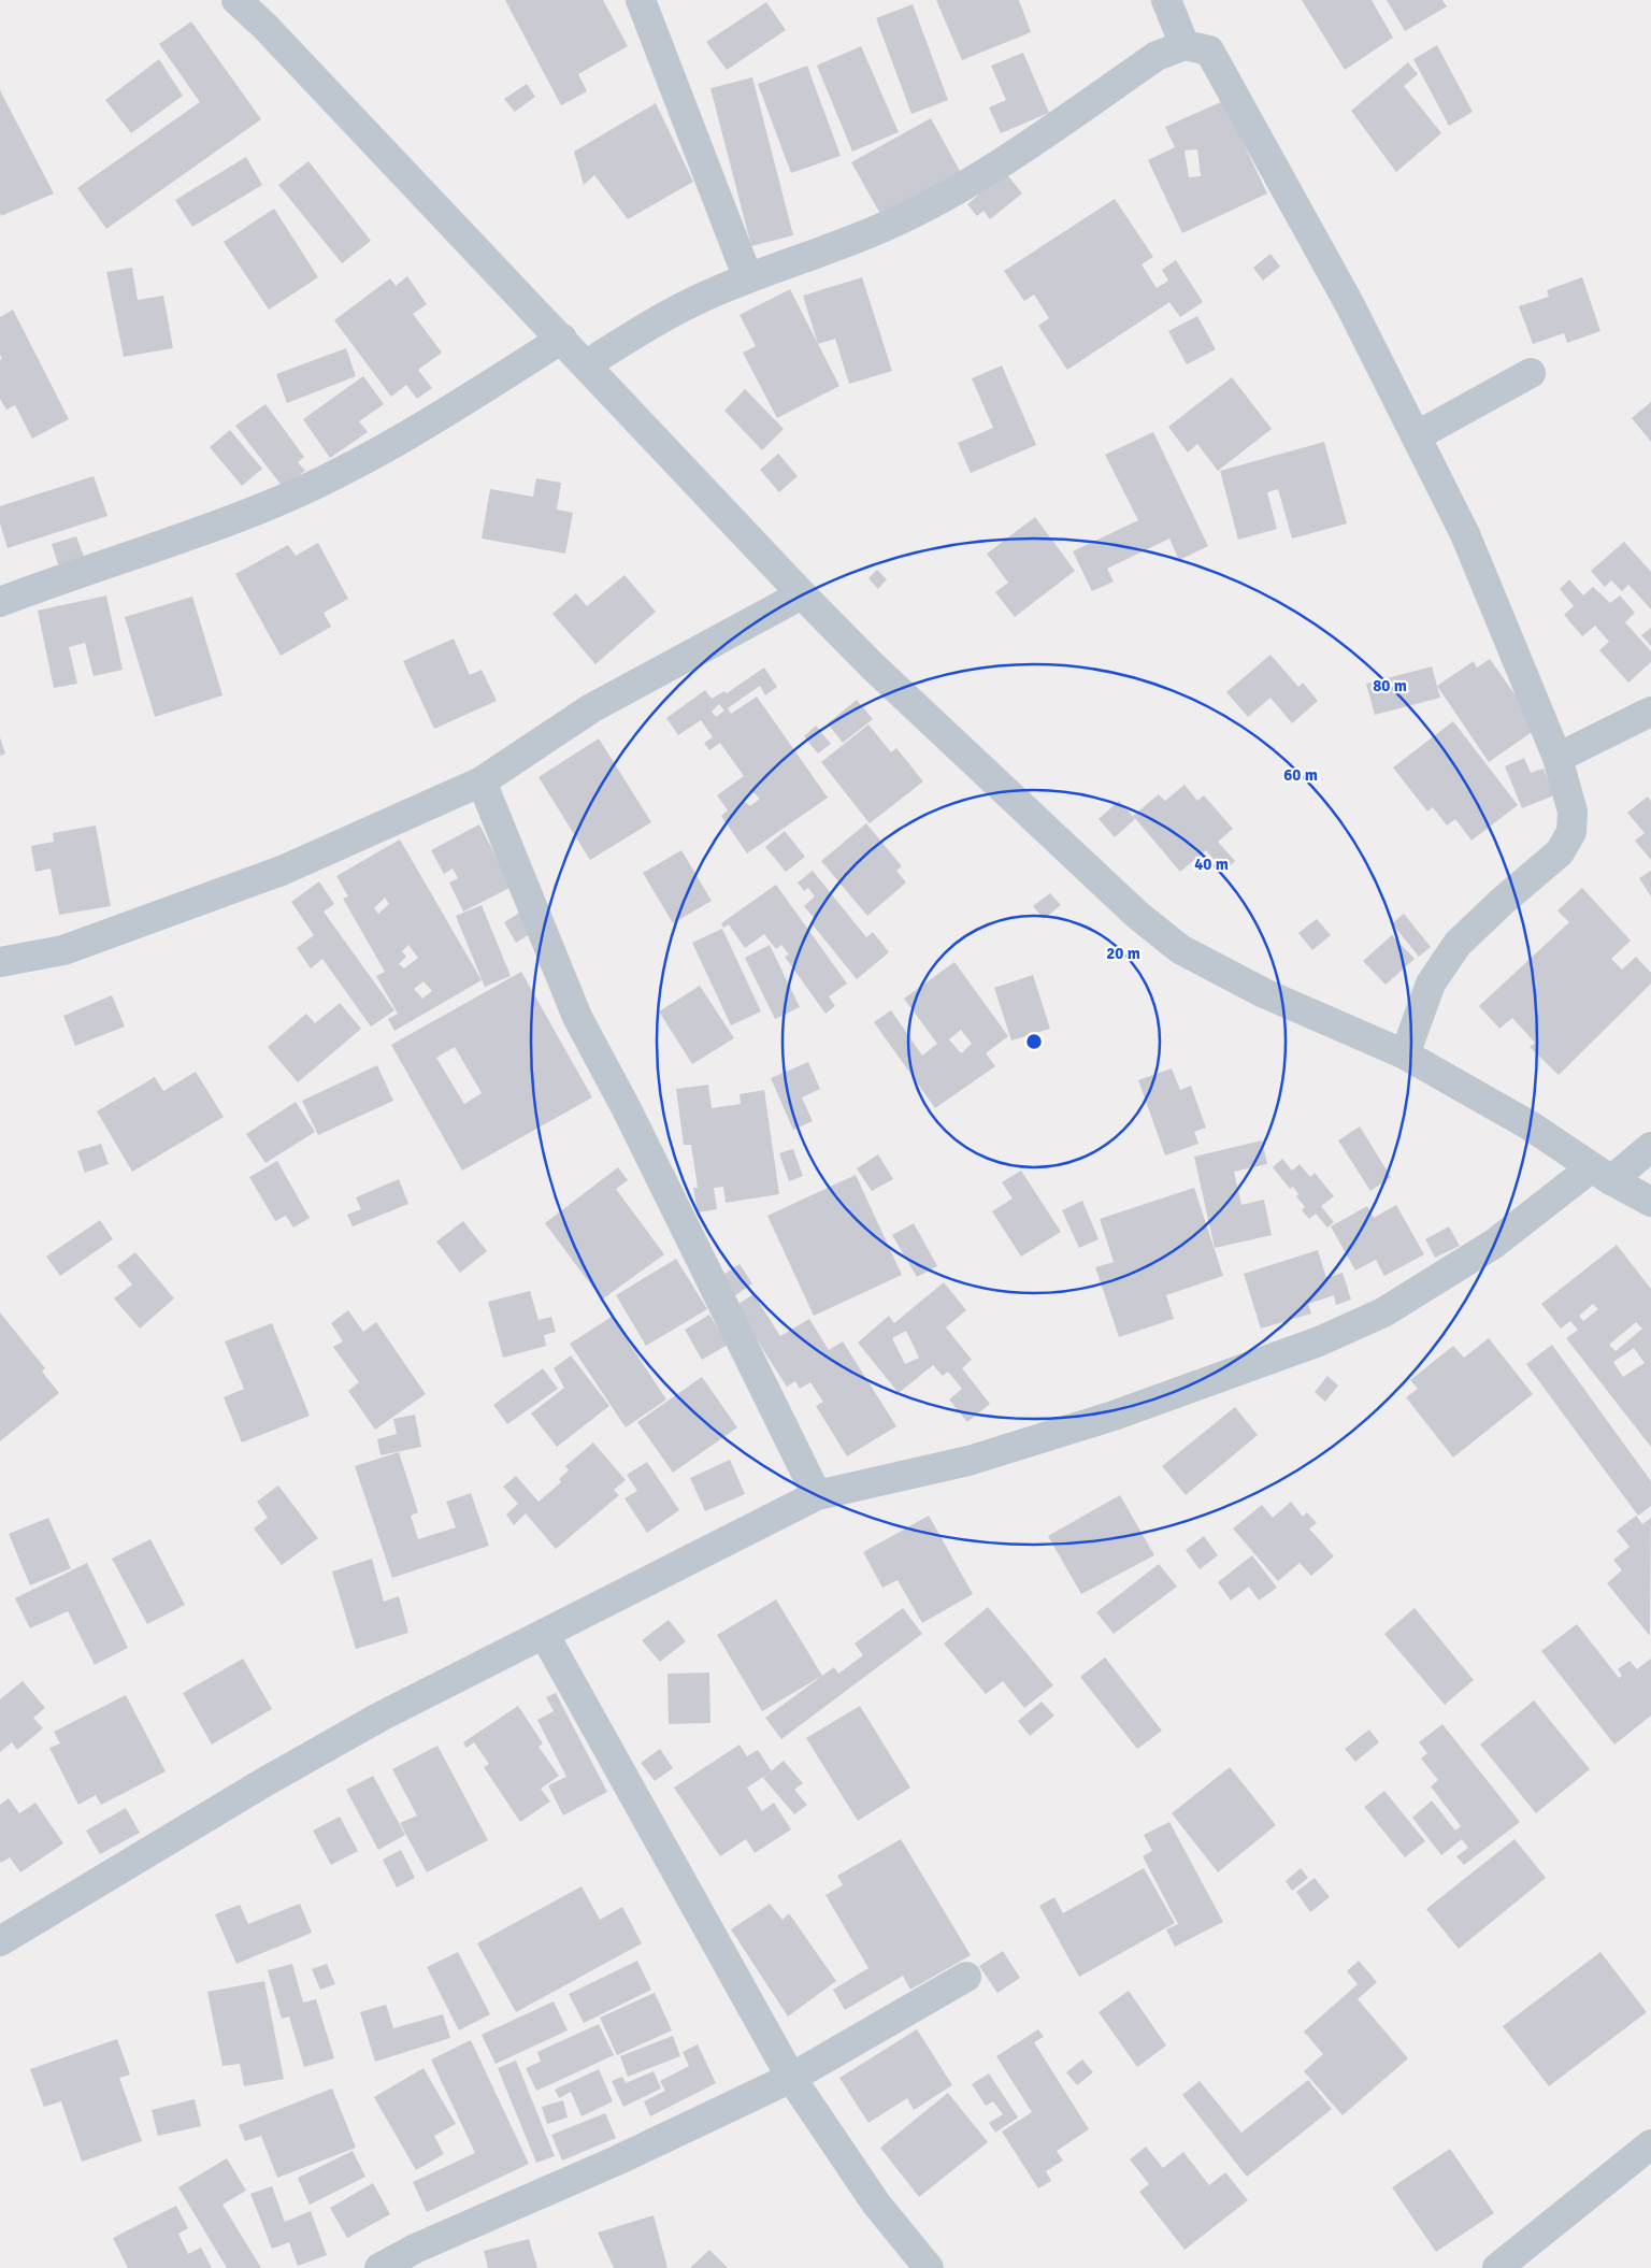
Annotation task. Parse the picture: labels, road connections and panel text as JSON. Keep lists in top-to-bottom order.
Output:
{
  "rings": [
    "80 m",
    "60 m",
    "40 m",
    "20 m"
  ]
}
